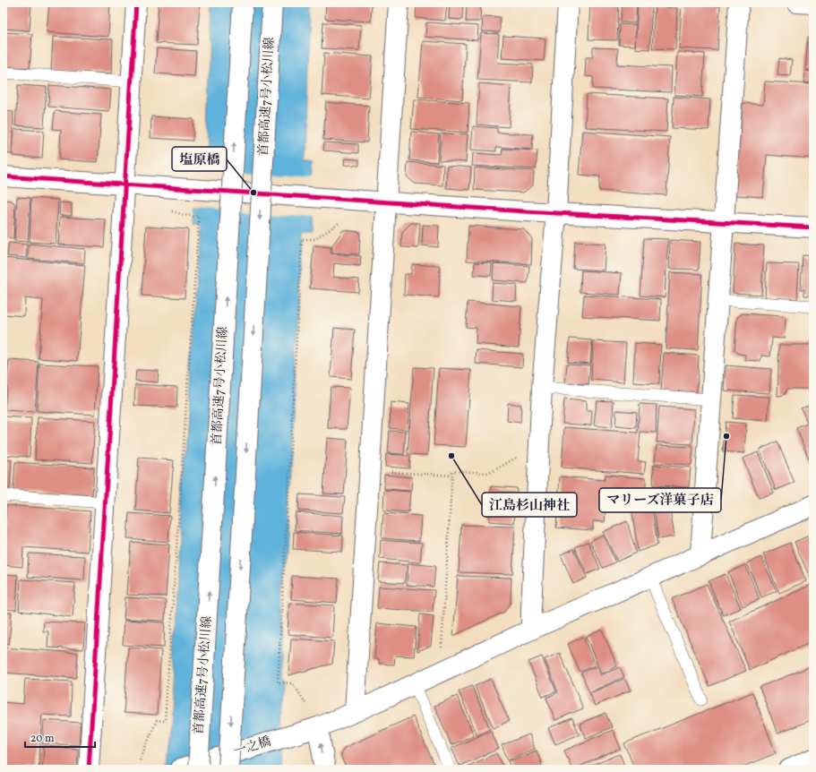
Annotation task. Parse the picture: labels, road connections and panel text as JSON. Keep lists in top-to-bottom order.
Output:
{
  "streets": {
    "main road": ["首都高速7号小松川線", "一之橋"]
  },
  "places": ["塩原橋", "マリーズ洋菓子店", "江島杉山神社"],
  "scale_bar": "20 m"
}
